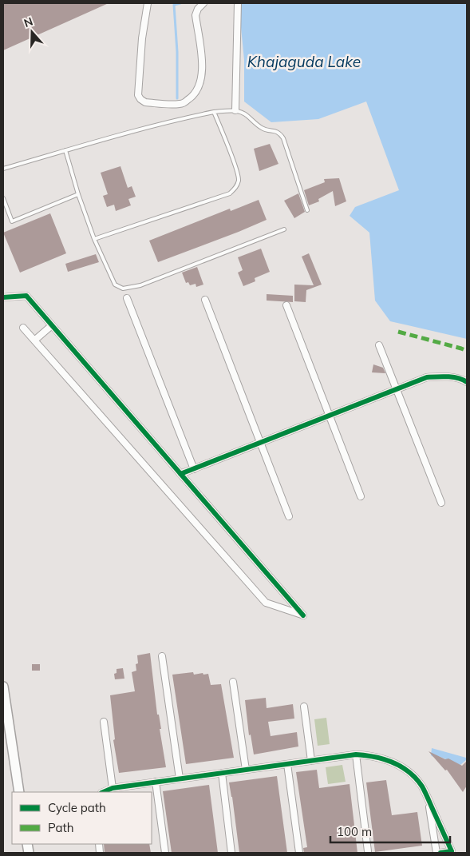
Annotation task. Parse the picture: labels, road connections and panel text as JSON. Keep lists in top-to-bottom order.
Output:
{
  "water": ["Khajaguda Lake"],
  "legend": ["Cycle path", "Path"],
  "scale_bar": "100 m",
  "north": "top"
}
